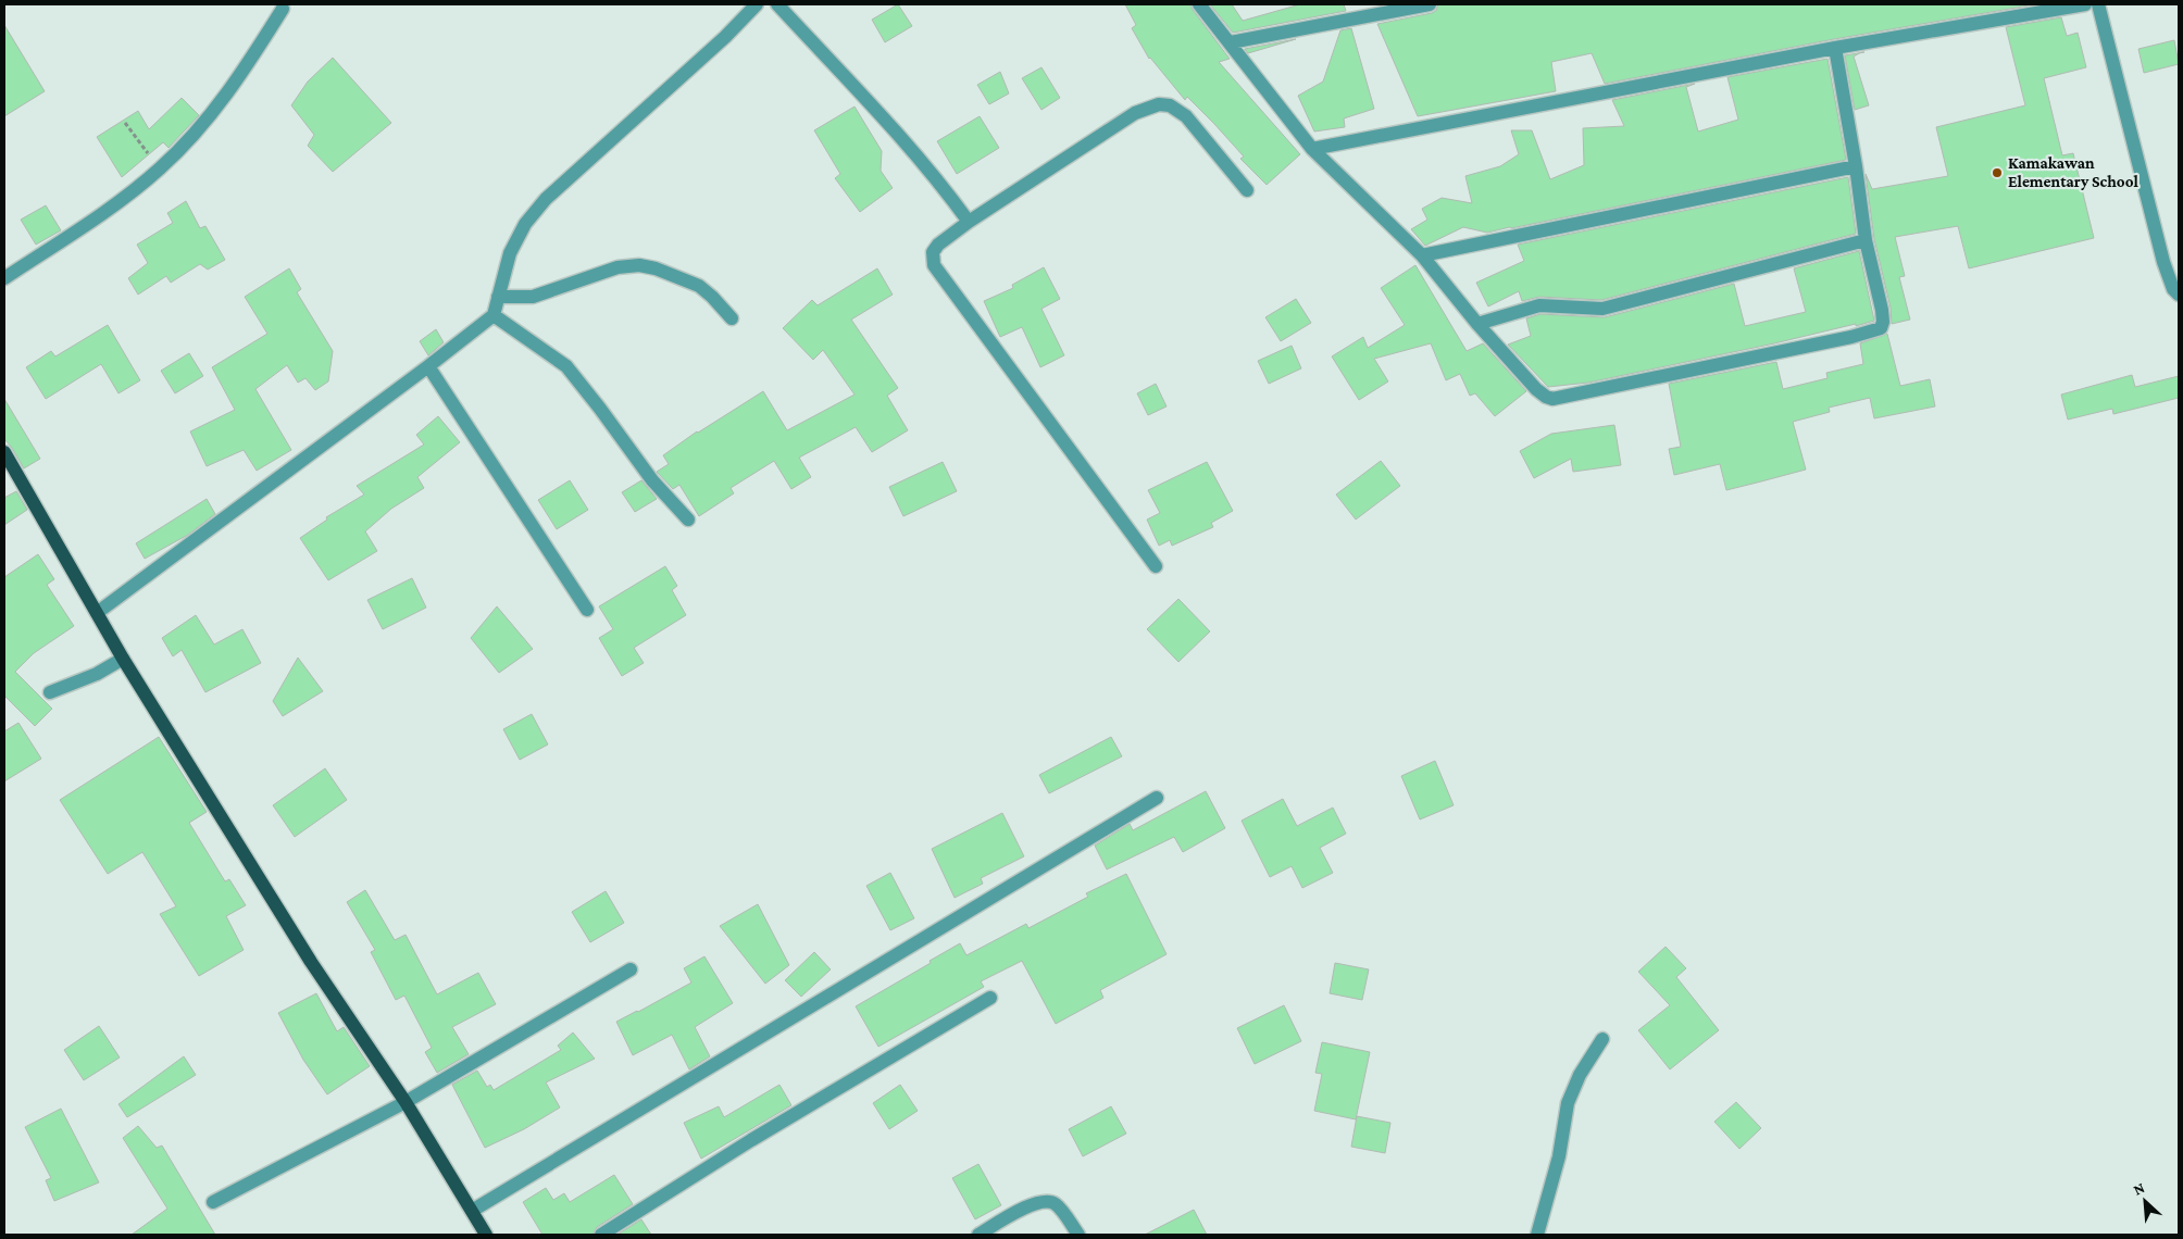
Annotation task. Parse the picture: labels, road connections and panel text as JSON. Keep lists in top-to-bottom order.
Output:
{
  "places": ["Kamakawan Elementary School"],
  "north": "top left"
}
